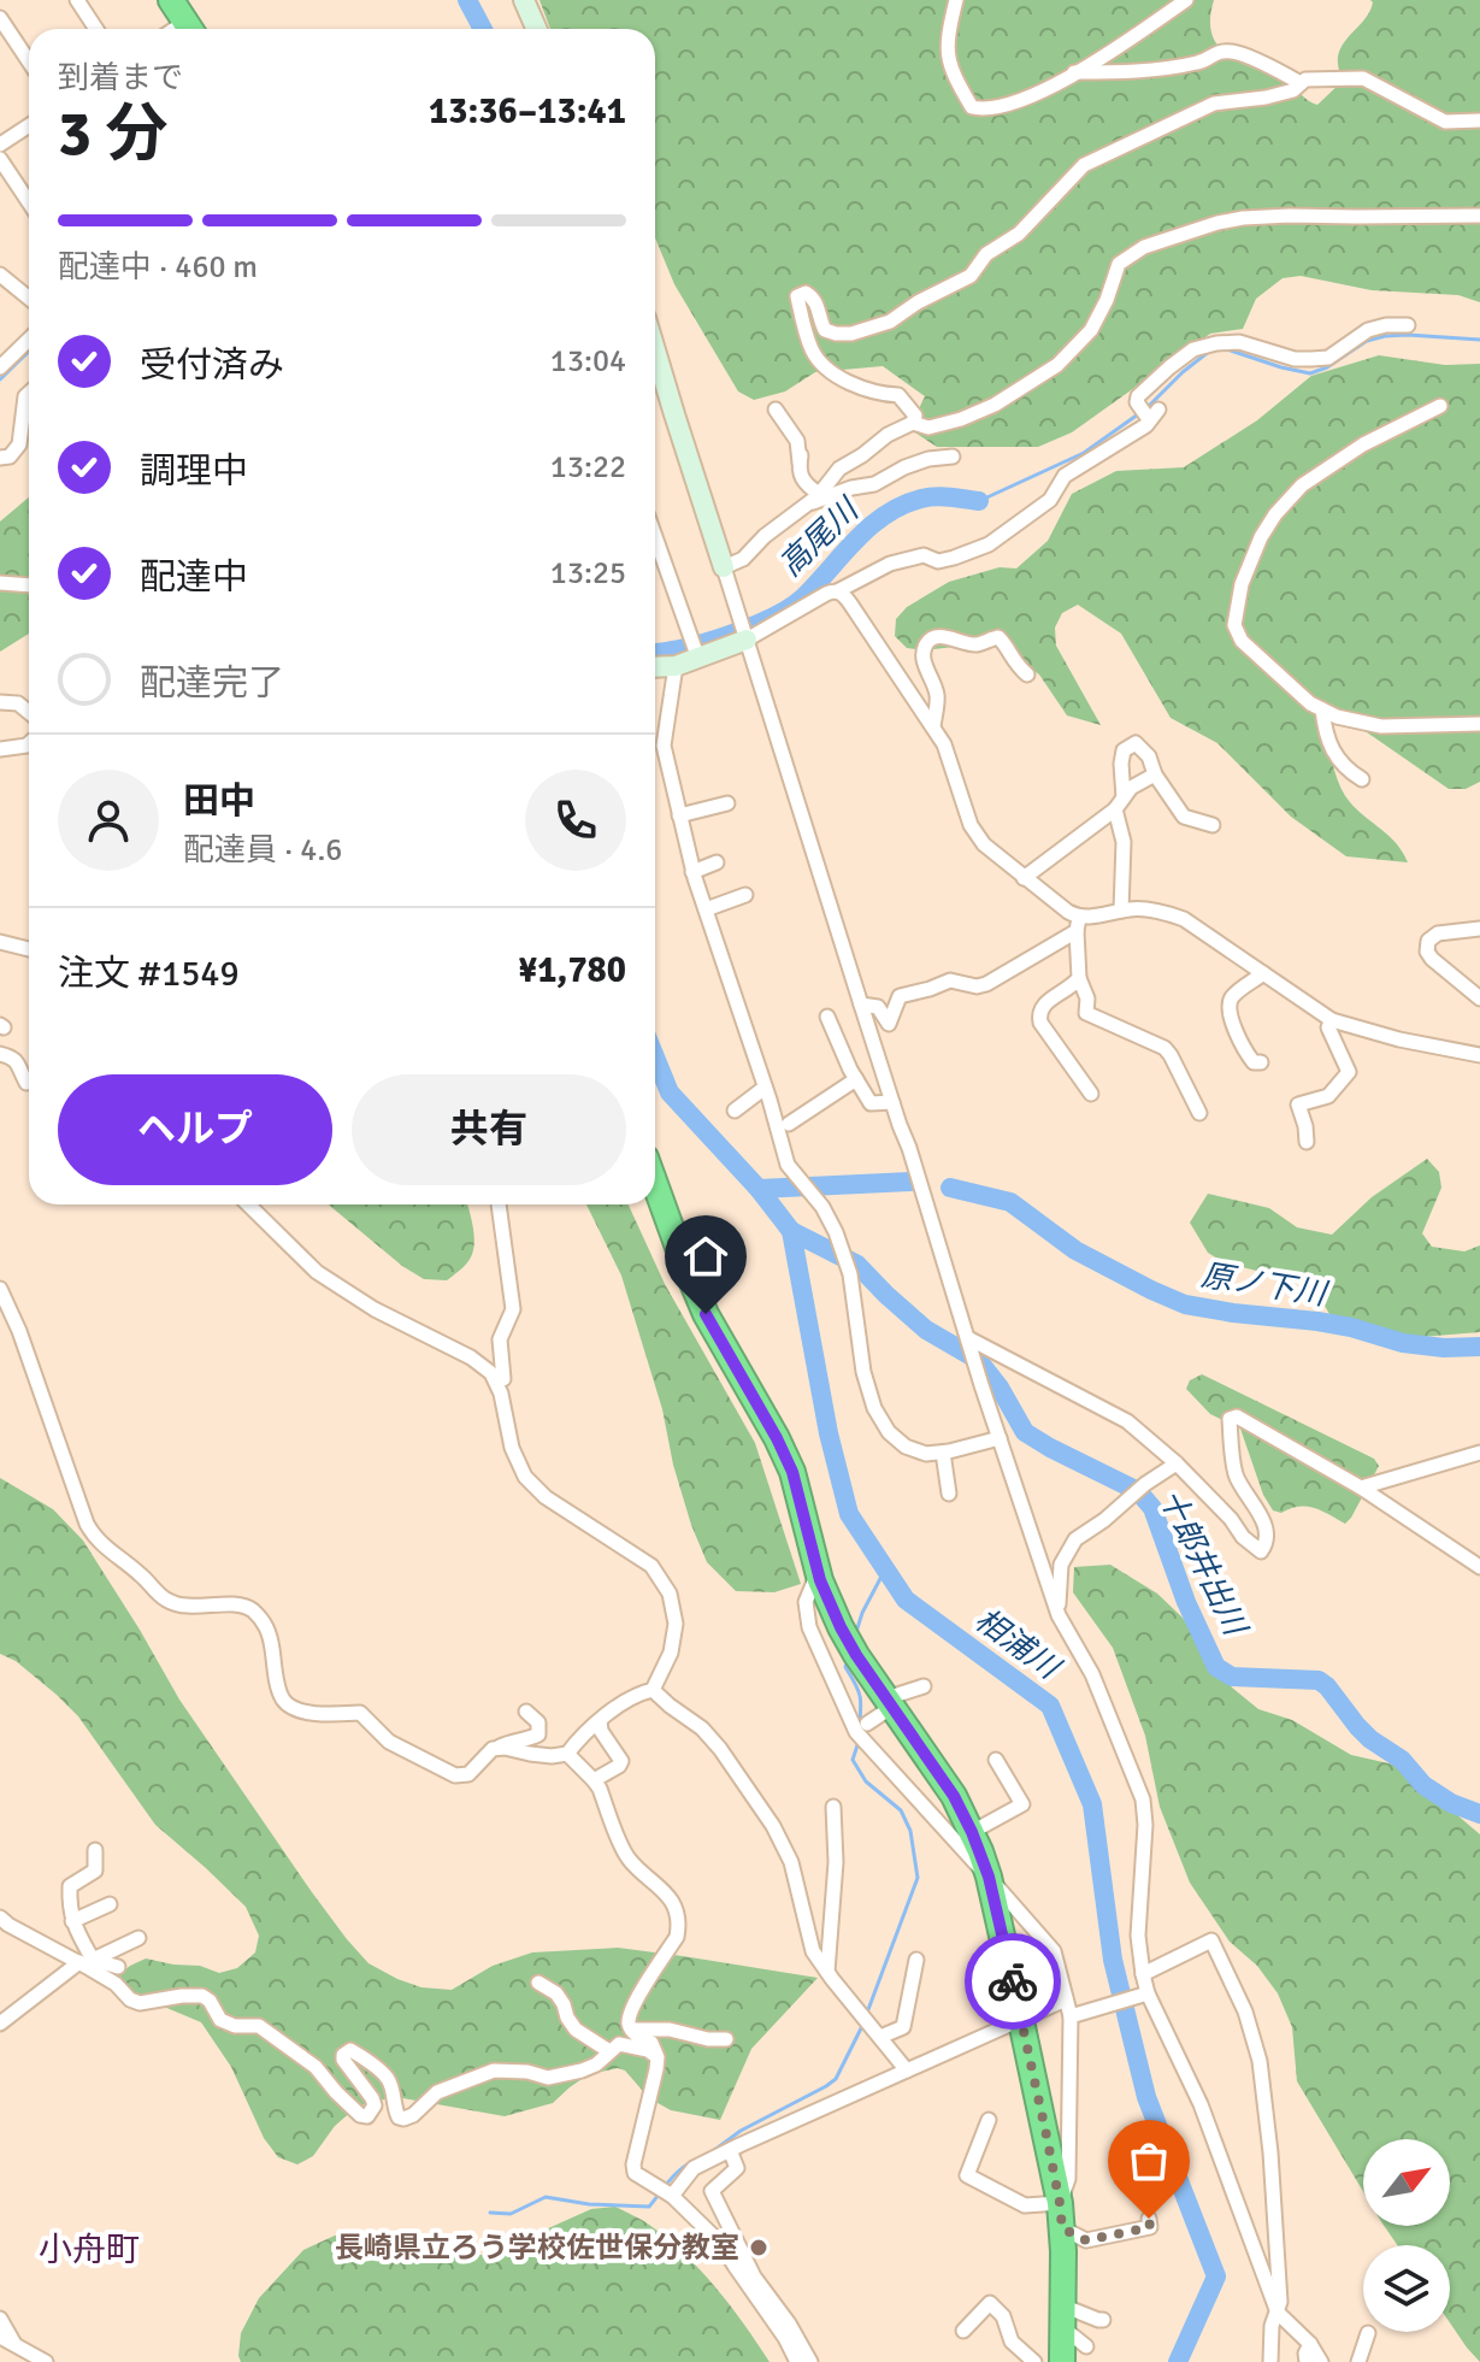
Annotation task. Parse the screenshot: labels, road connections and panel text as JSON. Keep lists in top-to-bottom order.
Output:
{
  "districts": ["小舟町"],
  "water": [
    "高尾川",
    "原ノ下川",
    "十郎井出川",
    "相浦川"
  ],
  "places": ["長崎県立ろう学校佐世保分教室"],
  "north": "top right",
  "page": {
    "heading": ["3 分", "到着まで", "13:36–13:41"],
    "panel": [
      "田中",
      "配達員 · 4.6",
      "注文 #1549",
      "¥1,780"
    ],
    "bar": "配達中 · 460 m",
    "list": [
      ["受付済み", "13:04"],
      ["調理中", "13:22"],
      ["配達中", "13:25"],
      "配達完了"
    ],
    "buttons": ["ヘルプ", "共有"]
  }
}
